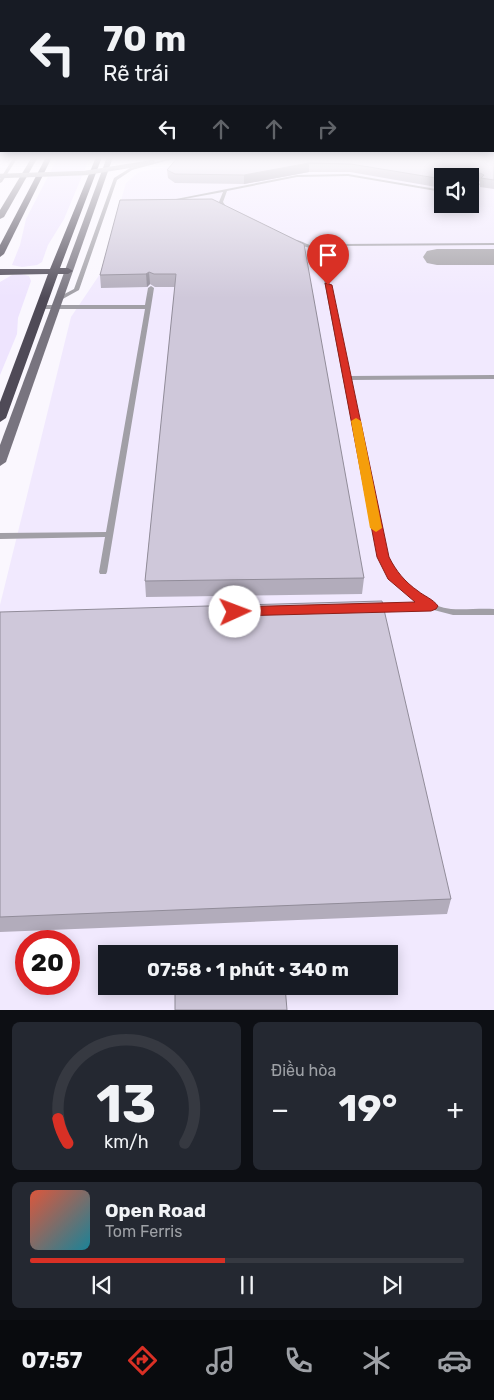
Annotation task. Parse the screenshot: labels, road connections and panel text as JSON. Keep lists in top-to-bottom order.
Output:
{
  "page": {
    "turn": ["70 m", "Rẽ trái"],
    "limit": "20",
    "trip": "07:58 · 1 phút · 340 m",
    "tile": "Điều hòa",
    "heat": ["−", "19°", "+"],
    "song": ["Open Road", "Tom Ferris"],
    "tabs": "07:57",
    "gauge": ["13", "km/h"]
  }
}
